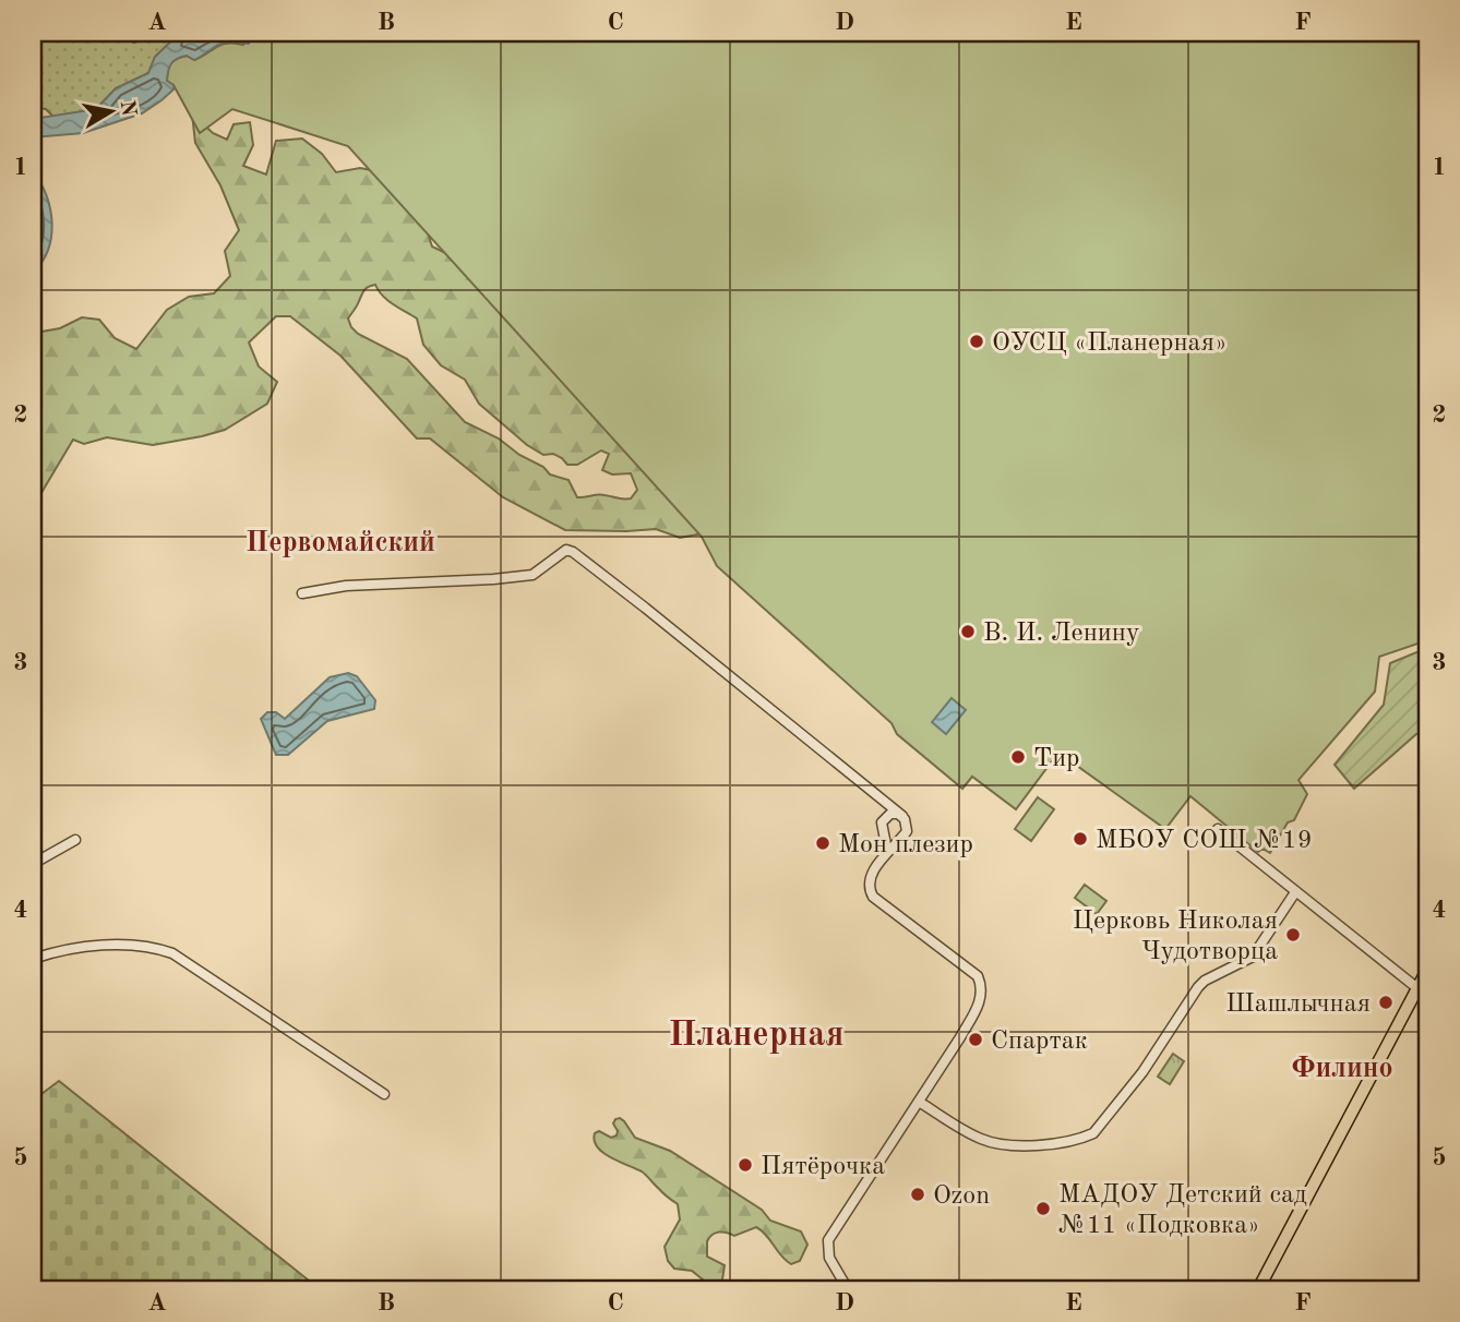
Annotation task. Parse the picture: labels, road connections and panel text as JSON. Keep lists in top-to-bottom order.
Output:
{
  "districts": ["Первомайский", "Планерная", "Филино"],
  "places": [
    "ОУСЦ «Планерная»",
    "В. И. Ленину",
    "Тир",
    "МБОУ СОШ №19",
    "Мон плезир",
    "Церковь Николая Чудотворца",
    "Шашлычная",
    "Спартак",
    "Пятёрочка",
    "Ozon",
    "МАДОУ Детский сад №11 «Подковка»"
  ],
  "north": "right",
  "grid": {
    "columns": [
      "A",
      "B",
      "C",
      "D",
      "E",
      "F"
    ],
    "rows": [
      "1",
      "2",
      "3",
      "4",
      "5"
    ]
  }
}
